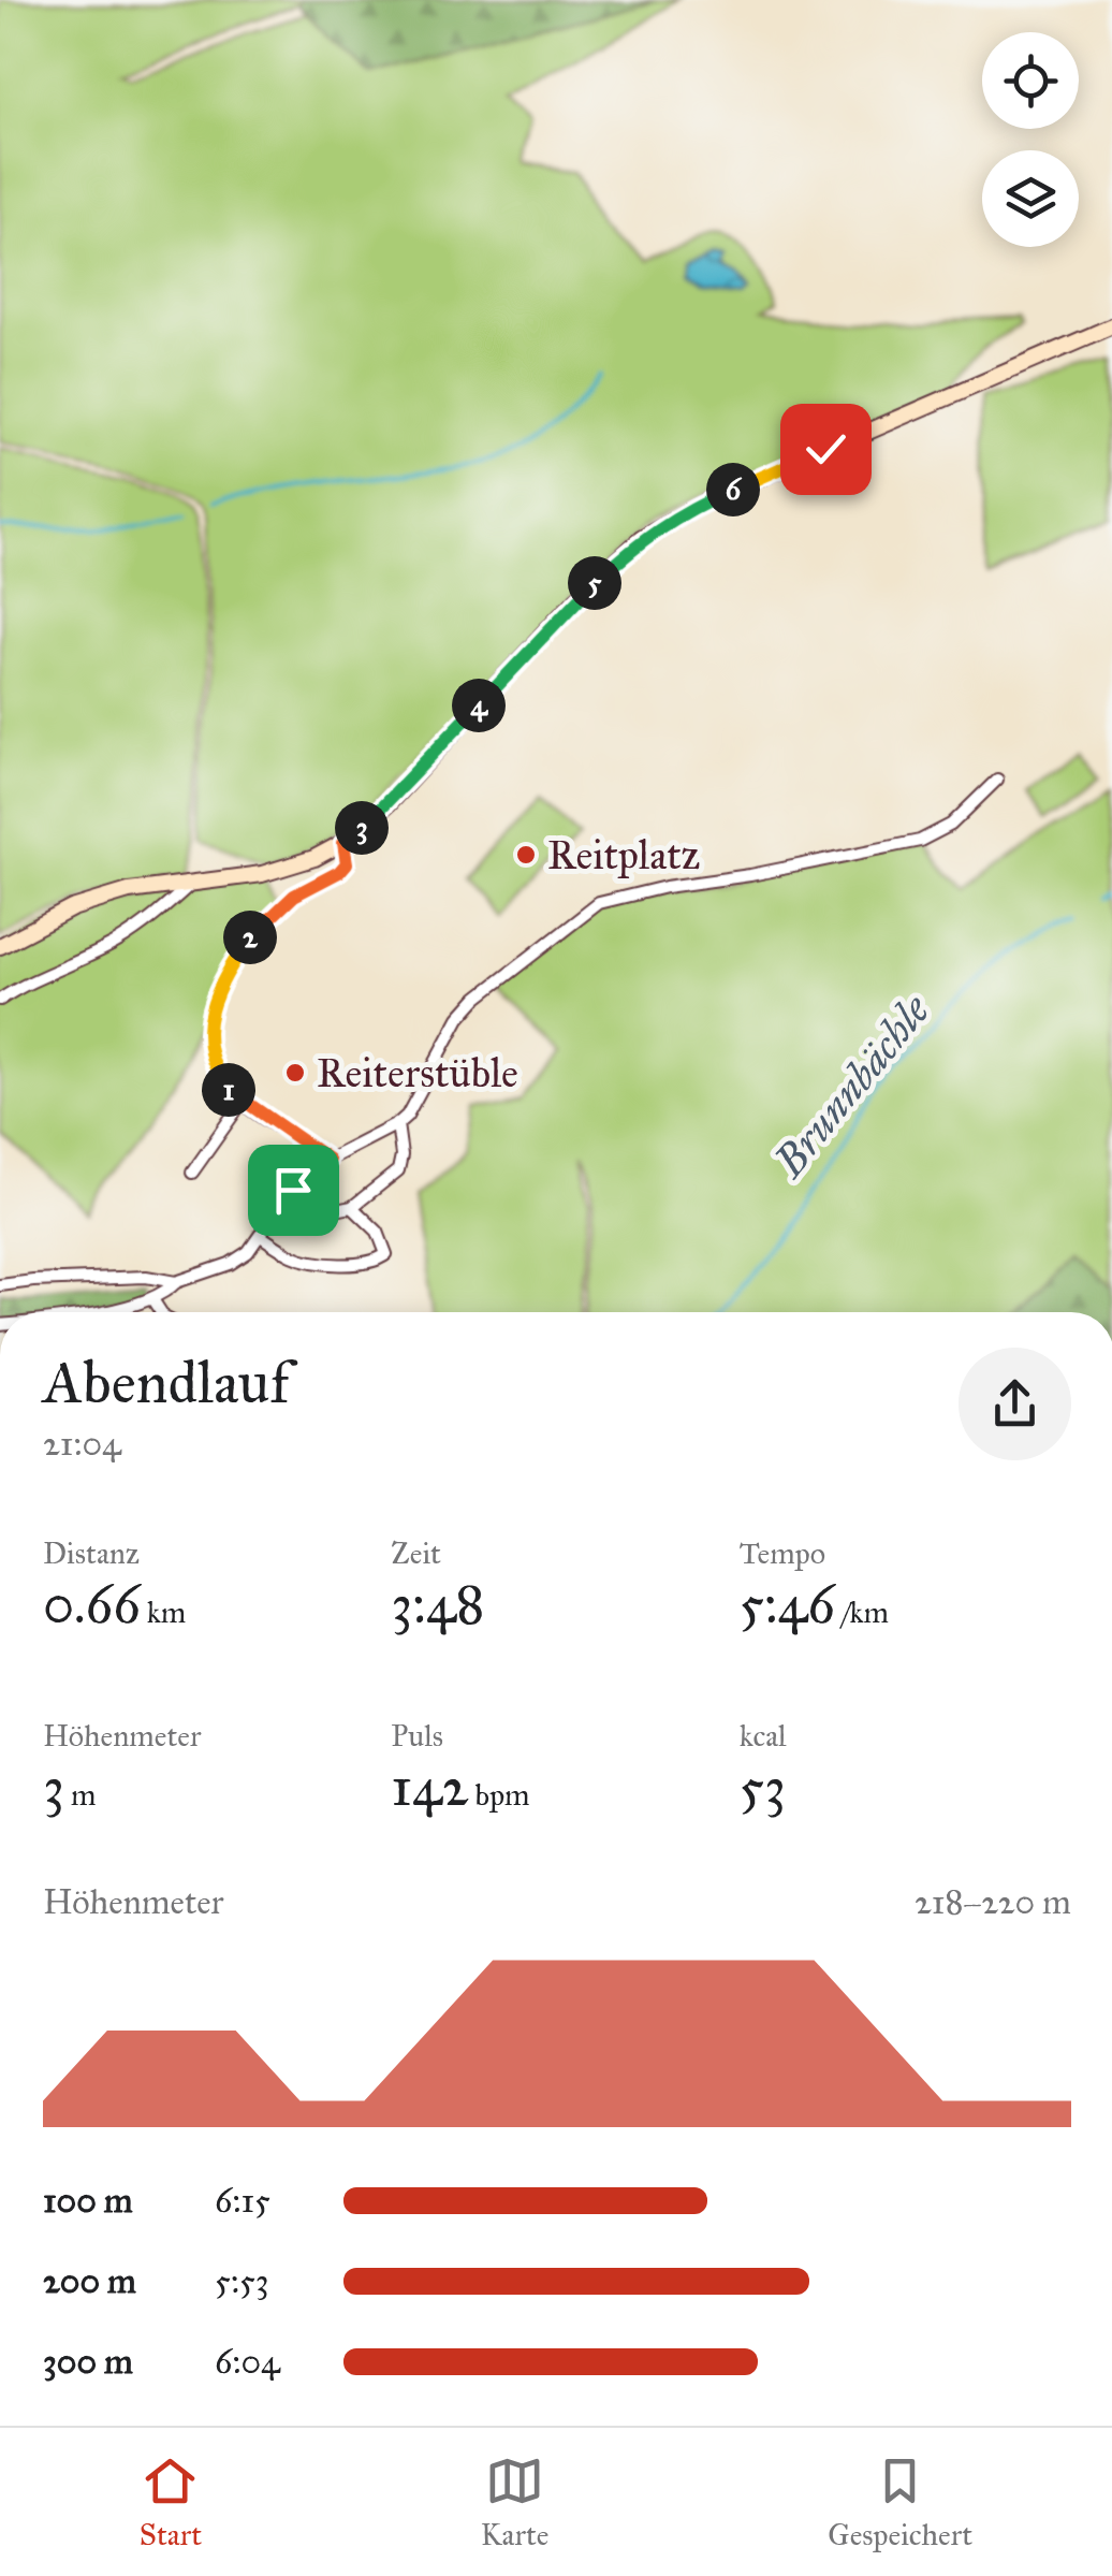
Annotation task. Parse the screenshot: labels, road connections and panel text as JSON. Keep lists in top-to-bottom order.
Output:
{
  "water": ["Brunnbächle"],
  "places": ["Reitplatz", "Reiterstüble"],
  "page": {
    "pins": [
      "6",
      "5",
      "4",
      "3",
      "2",
      "1"
    ],
    "heading": ["Abendlauf", "21:04"],
    "stats": [
      ["Distanz", "0.66 km"],
      ["Zeit", "3:48"],
      ["Tempo", "5:46 /km"],
      ["Höhenmeter", "3 m"],
      ["Puls", "142 bpm"],
      ["kcal", "53"]
    ],
    "chart": ["Höhenmeter", "218–220 m"],
    "list": [
      {
        "name": "100 m",
        "note": "6:15"
      },
      {
        "name": "200 m",
        "note": "5:53"
      },
      {
        "name": "300 m",
        "note": "6:04"
      }
    ],
    "tabs": ["Start", "Karte", "Gespeichert"]
  }
}
